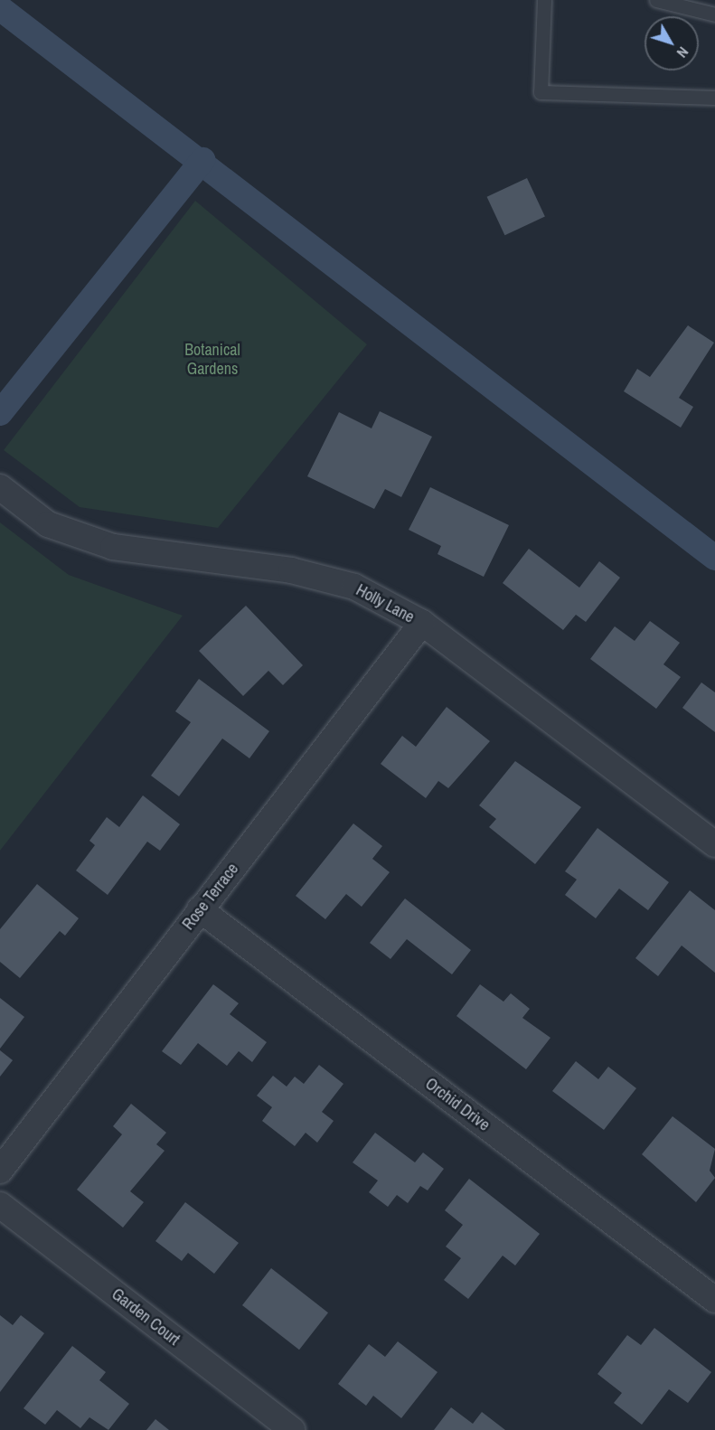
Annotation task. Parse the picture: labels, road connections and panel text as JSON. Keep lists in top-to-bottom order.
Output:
{
  "streets": {
    "street": [
      "Holly Lane",
      "Rose Terrace",
      "Orchid Drive",
      "Garden Court"
    ]
  },
  "crossings": [
    ["Holly Lane", "Rose Terrace"],
    ["Rose Terrace", "Orchid Drive"]
  ],
  "parks": ["Botanical Gardens"],
  "north": "bottom right"
}
